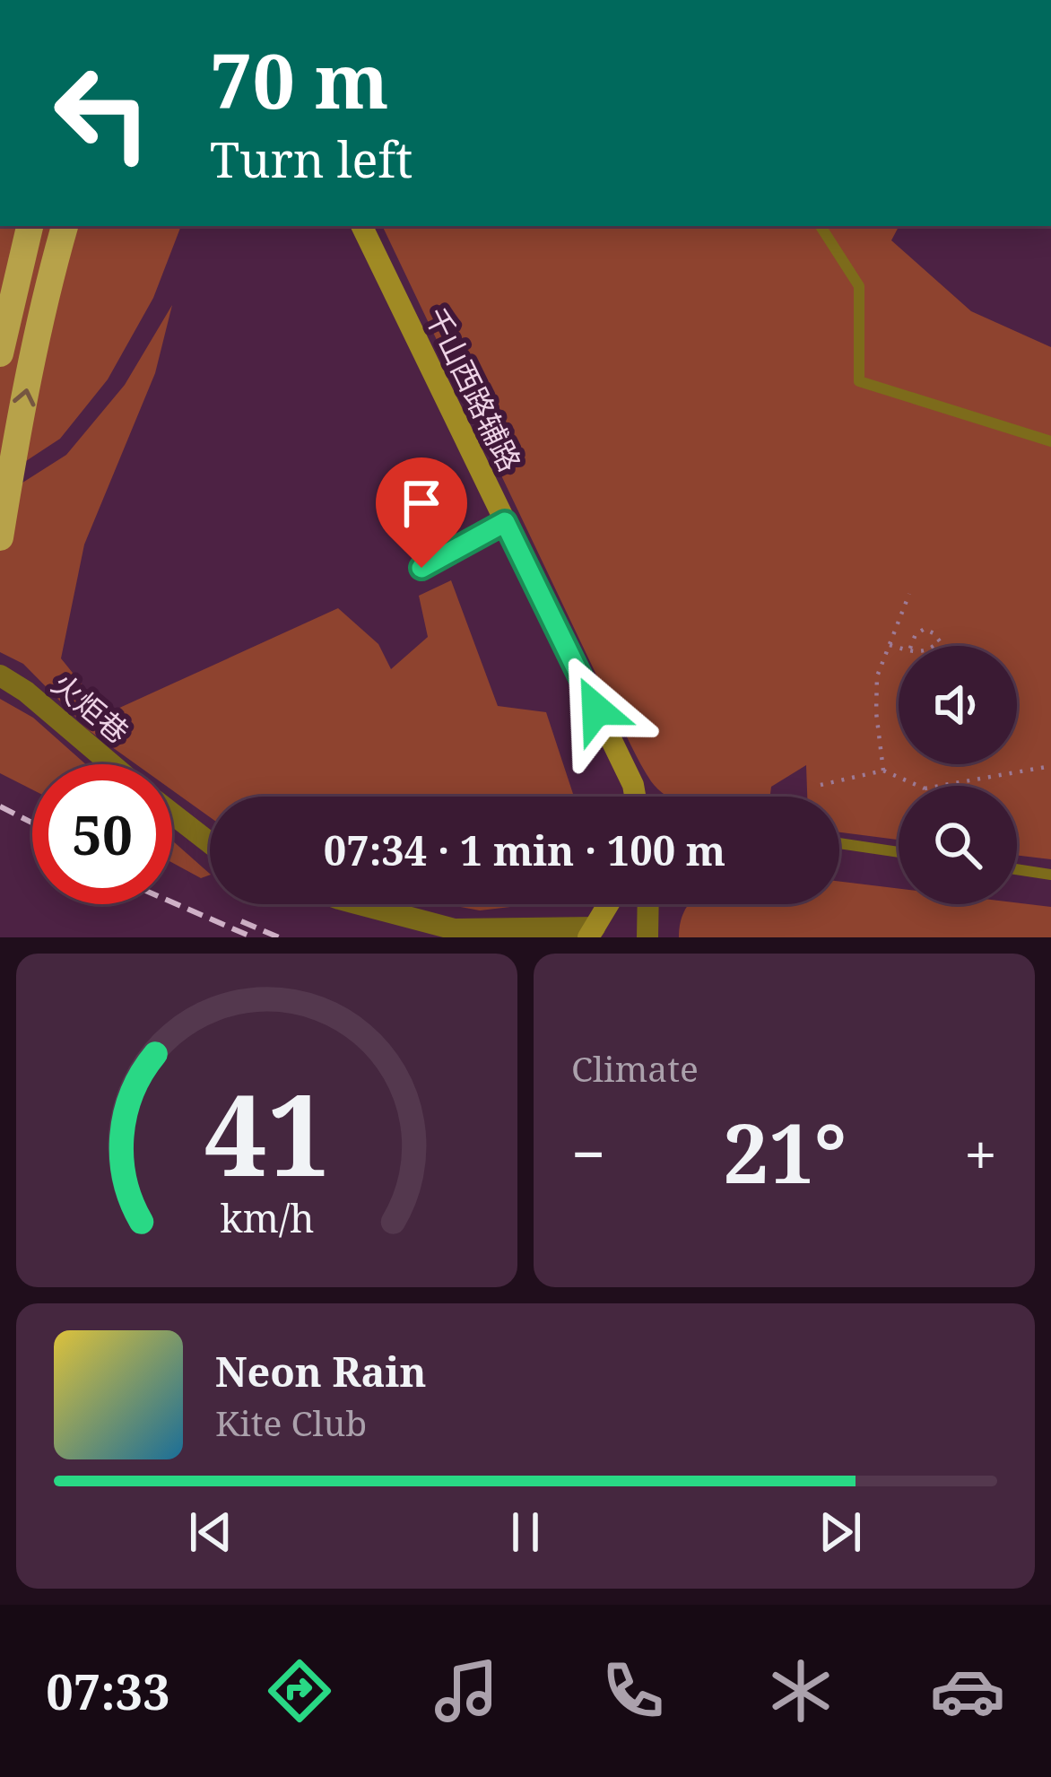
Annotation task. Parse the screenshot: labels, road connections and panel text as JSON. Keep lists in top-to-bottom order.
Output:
{
  "streets": {
    "main road": ["千山西路辅路"],
    "street": ["火炬巷"]
  },
  "page": {
    "turn": ["70 m", "Turn left"],
    "limit": "50",
    "trip": "07:34 · 1 min · 100 m",
    "tile": "Climate",
    "heat": ["−", "21°", "+"],
    "song": ["Neon Rain", "Kite Club"],
    "tabs": "07:33",
    "gauge": ["41", "km/h"]
  }
}
